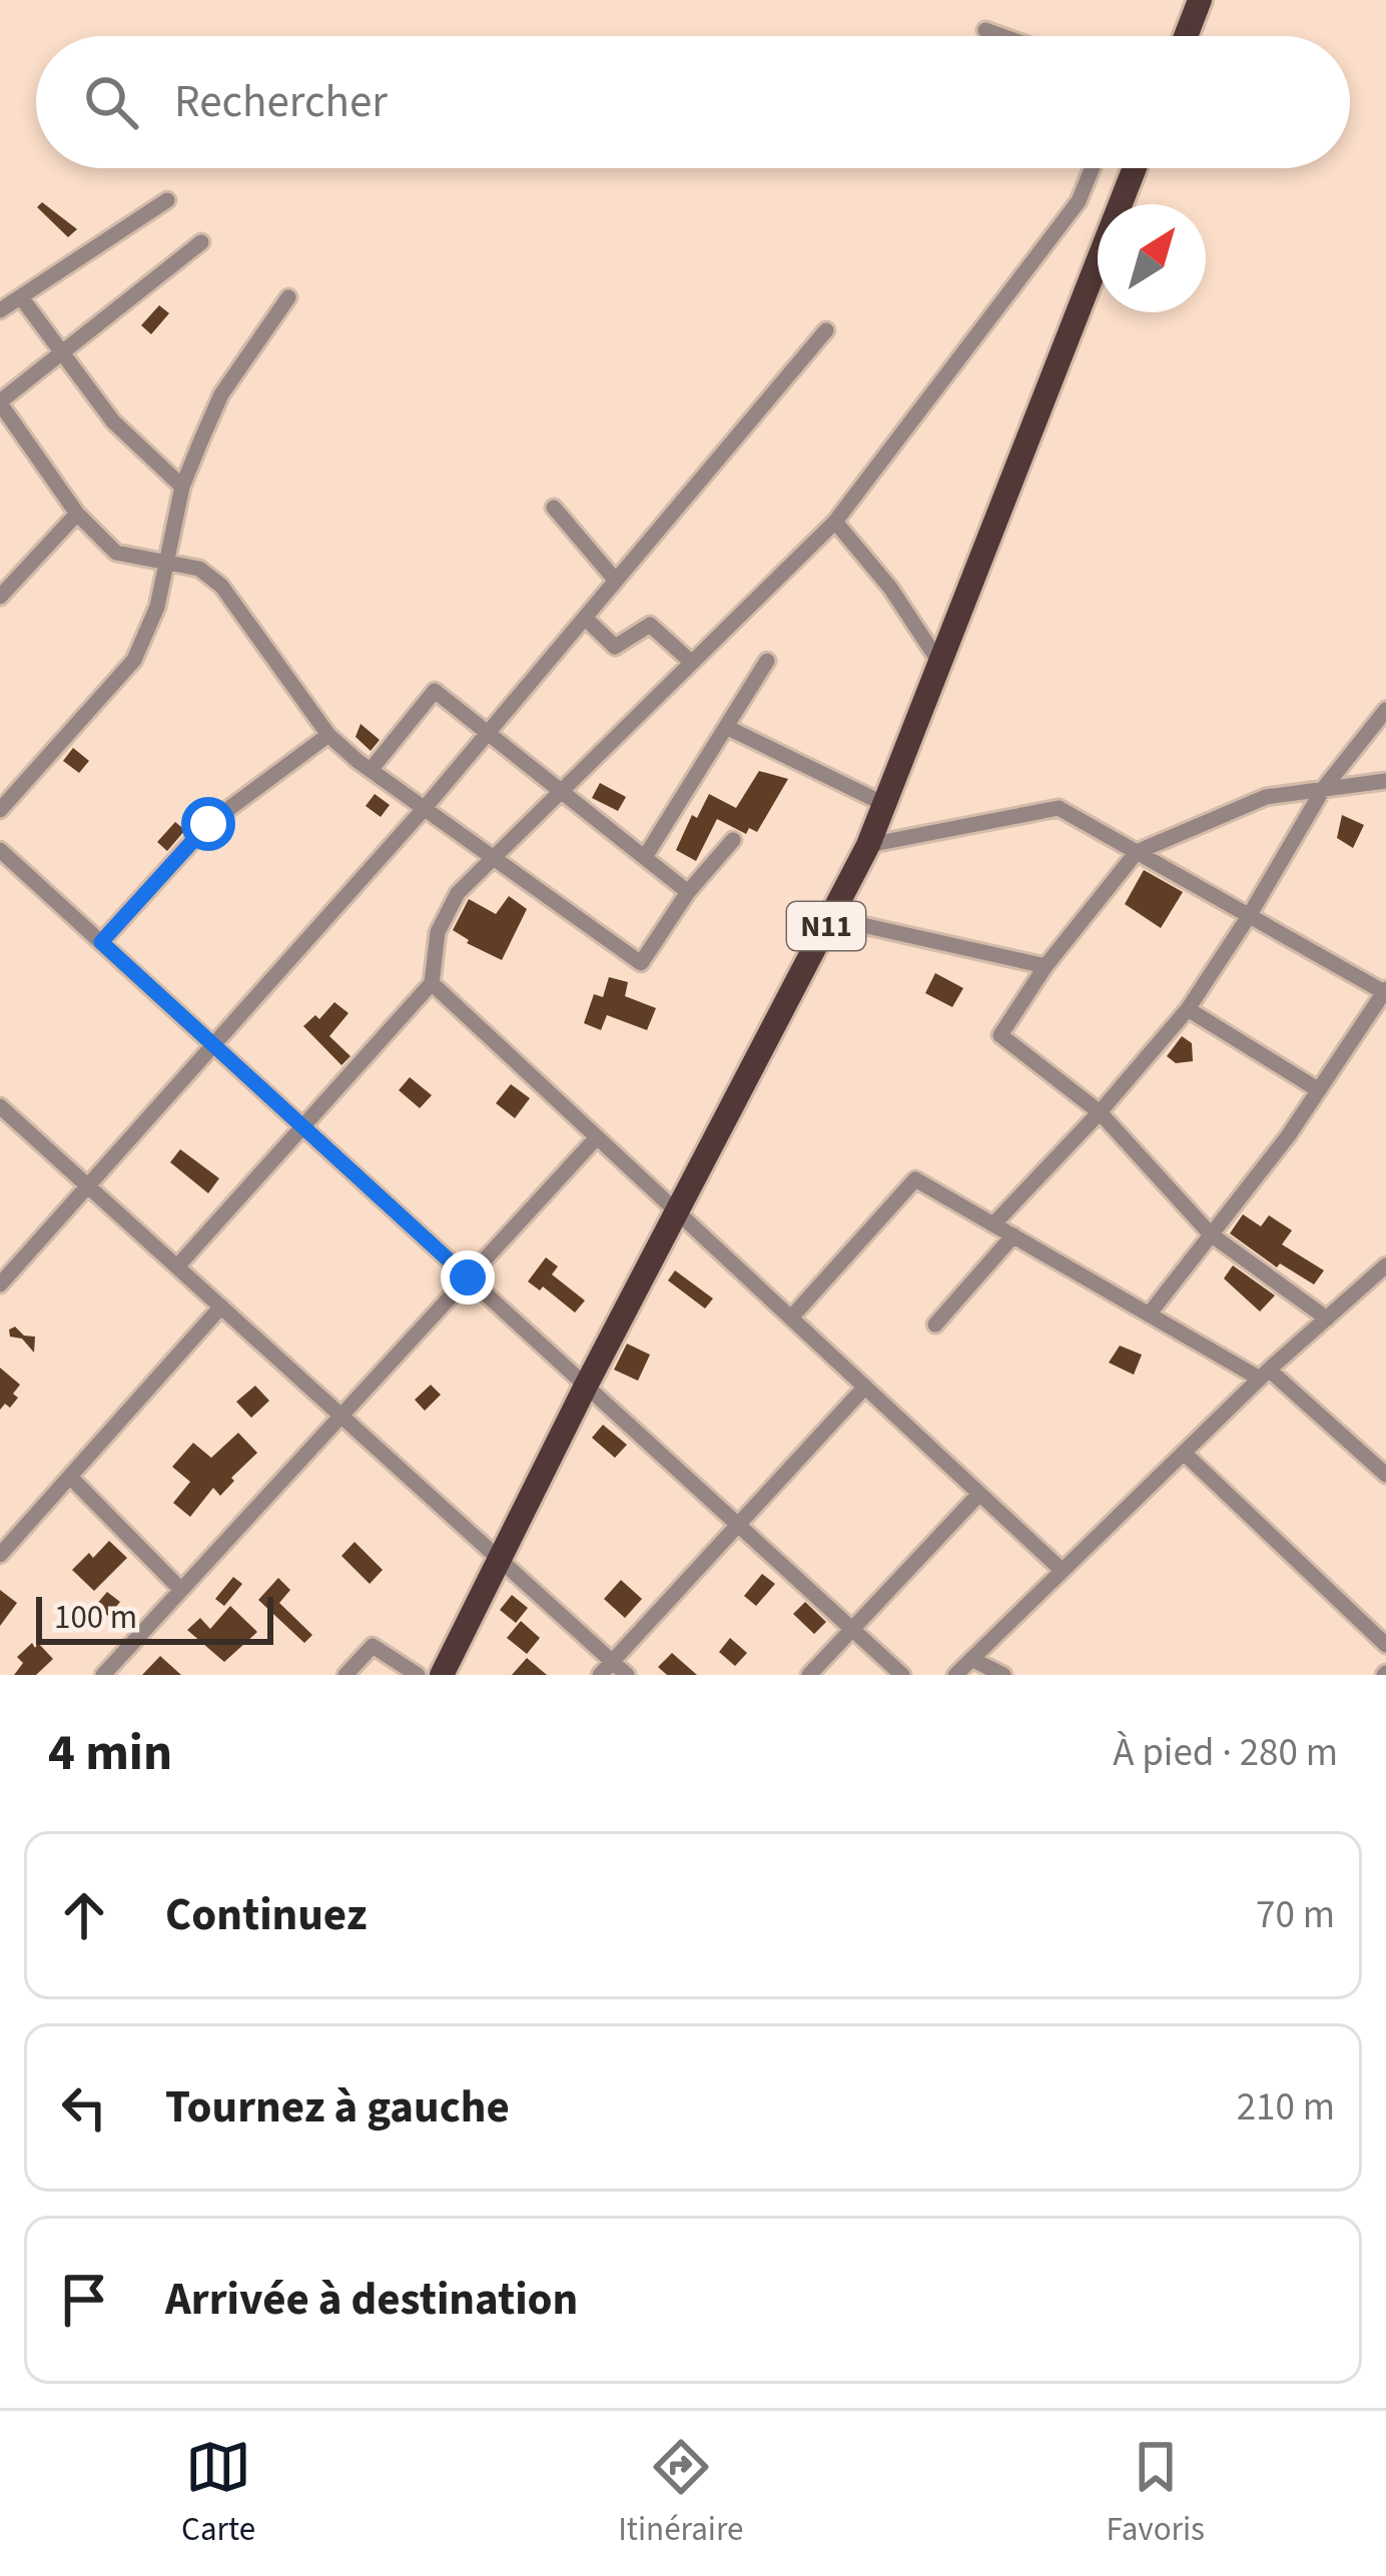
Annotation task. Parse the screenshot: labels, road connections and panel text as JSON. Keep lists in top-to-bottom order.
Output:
{
  "streets": {
    "main road": ["N11"]
  },
  "scale_bar": "100 m",
  "north": "top right",
  "page": {
    "search": "Rechercher",
    "scale": "100 m",
    "heading": ["4 min", "À pied · 280 m"],
    "list": [
      ["Continuez", "70 m"],
      ["Tournez à gauche", "210 m"],
      "Arrivée à destination"
    ],
    "nav": ["Carte", "Itinéraire", "Favoris"]
  }
}
